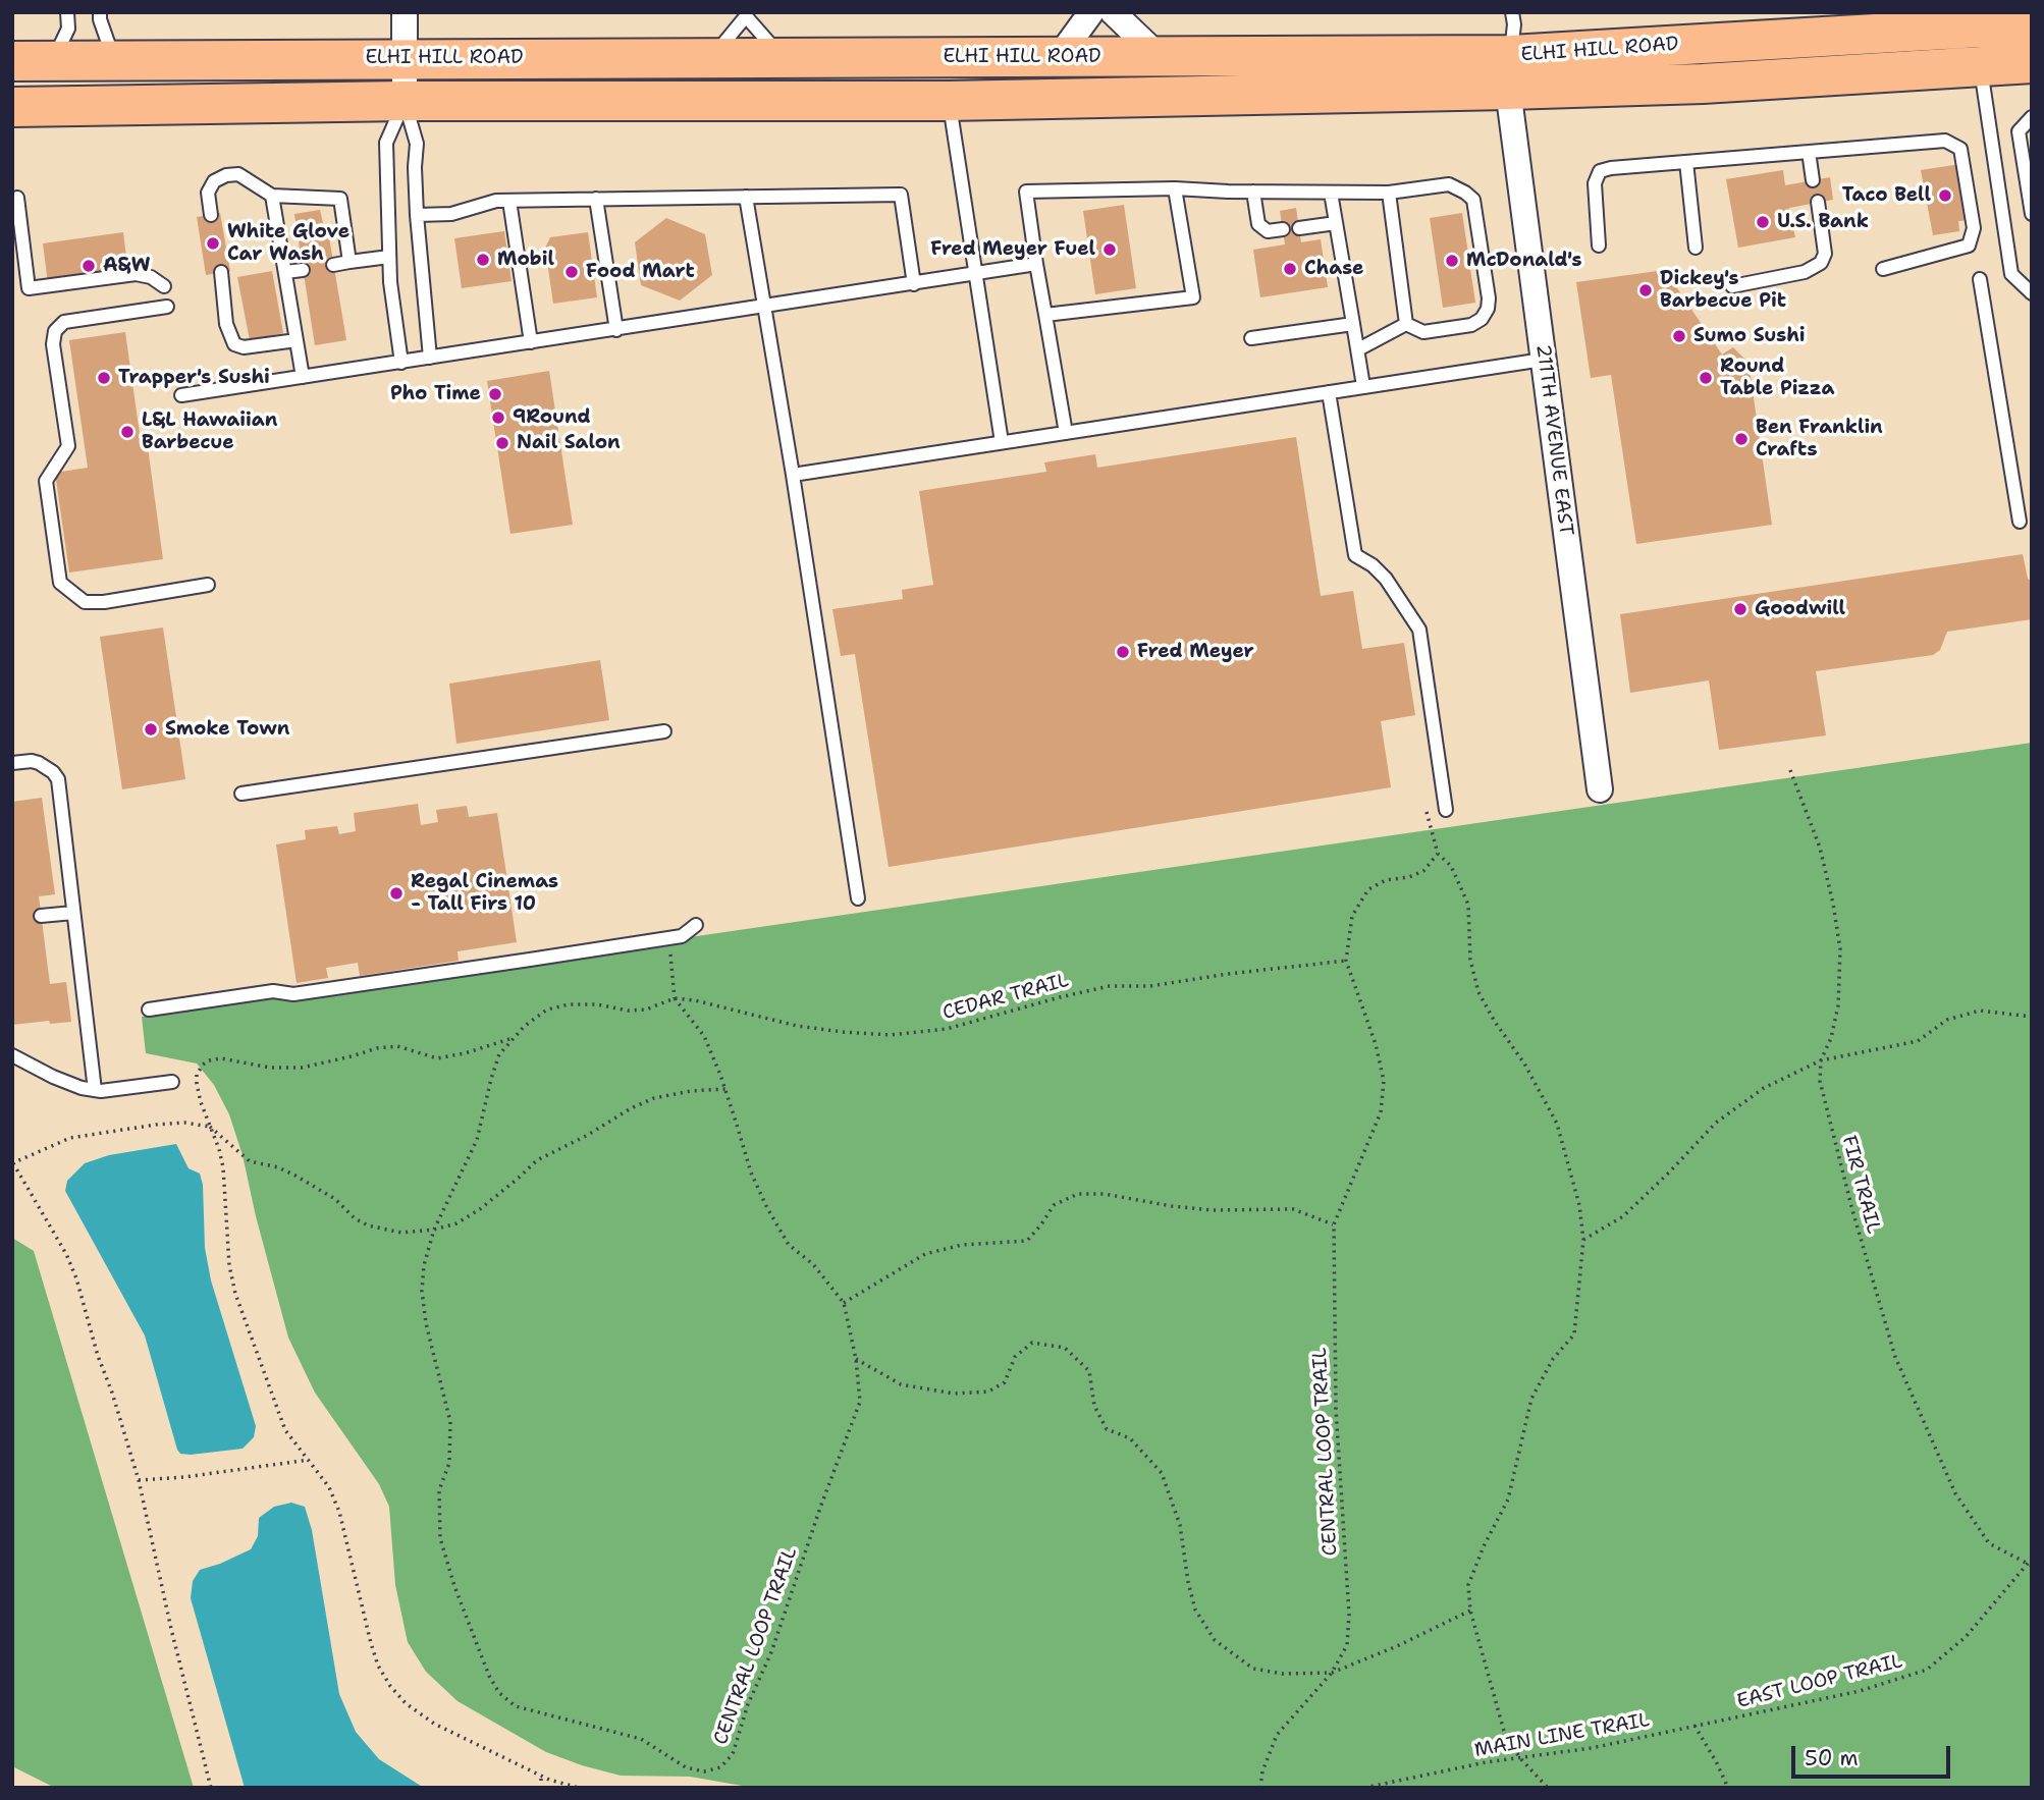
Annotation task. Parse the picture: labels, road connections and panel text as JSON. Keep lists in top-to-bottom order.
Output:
{
  "streets": {
    "main road": ["ELHI HILL ROAD"],
    "street": ["211TH AVENUE EAST"],
    "path": [
      "CEDAR TRAIL",
      "FIR TRAIL",
      "CENTRAL LOOP TRAIL",
      "EAST LOOP TRAIL",
      "MAIN LINE TRAIL"
    ]
  },
  "crossings": [
    ["ELHI HILL ROAD", "211TH AVENUE EAST"],
    ["CEDAR TRAIL", "CENTRAL LOOP TRAIL"],
    ["FIR TRAIL", "EAST LOOP TRAIL"],
    ["EAST LOOP TRAIL", "MAIN LINE TRAIL"]
  ],
  "places": [
    "Taco Bell",
    "U.S. Bank",
    "White Glove Car Wash",
    "Fred Meyer Fuel",
    "Mobil",
    "McDonald's",
    "A&W",
    "Chase",
    "Food Mart",
    "Dickey's Barbecue Pit",
    "Sumo Sushi",
    "Trapper's Sushi",
    "Round Table Pizza",
    "Pho Time",
    "9Round",
    "L&L Hawaiian Barbecue",
    "Ben Franklin Crafts",
    "Nail Salon",
    "Goodwill",
    "Fred Meyer",
    "Smoke Town",
    "Regal Cinemas - Tall Firs 10"
  ],
  "scale_bar": "50 m"
}
